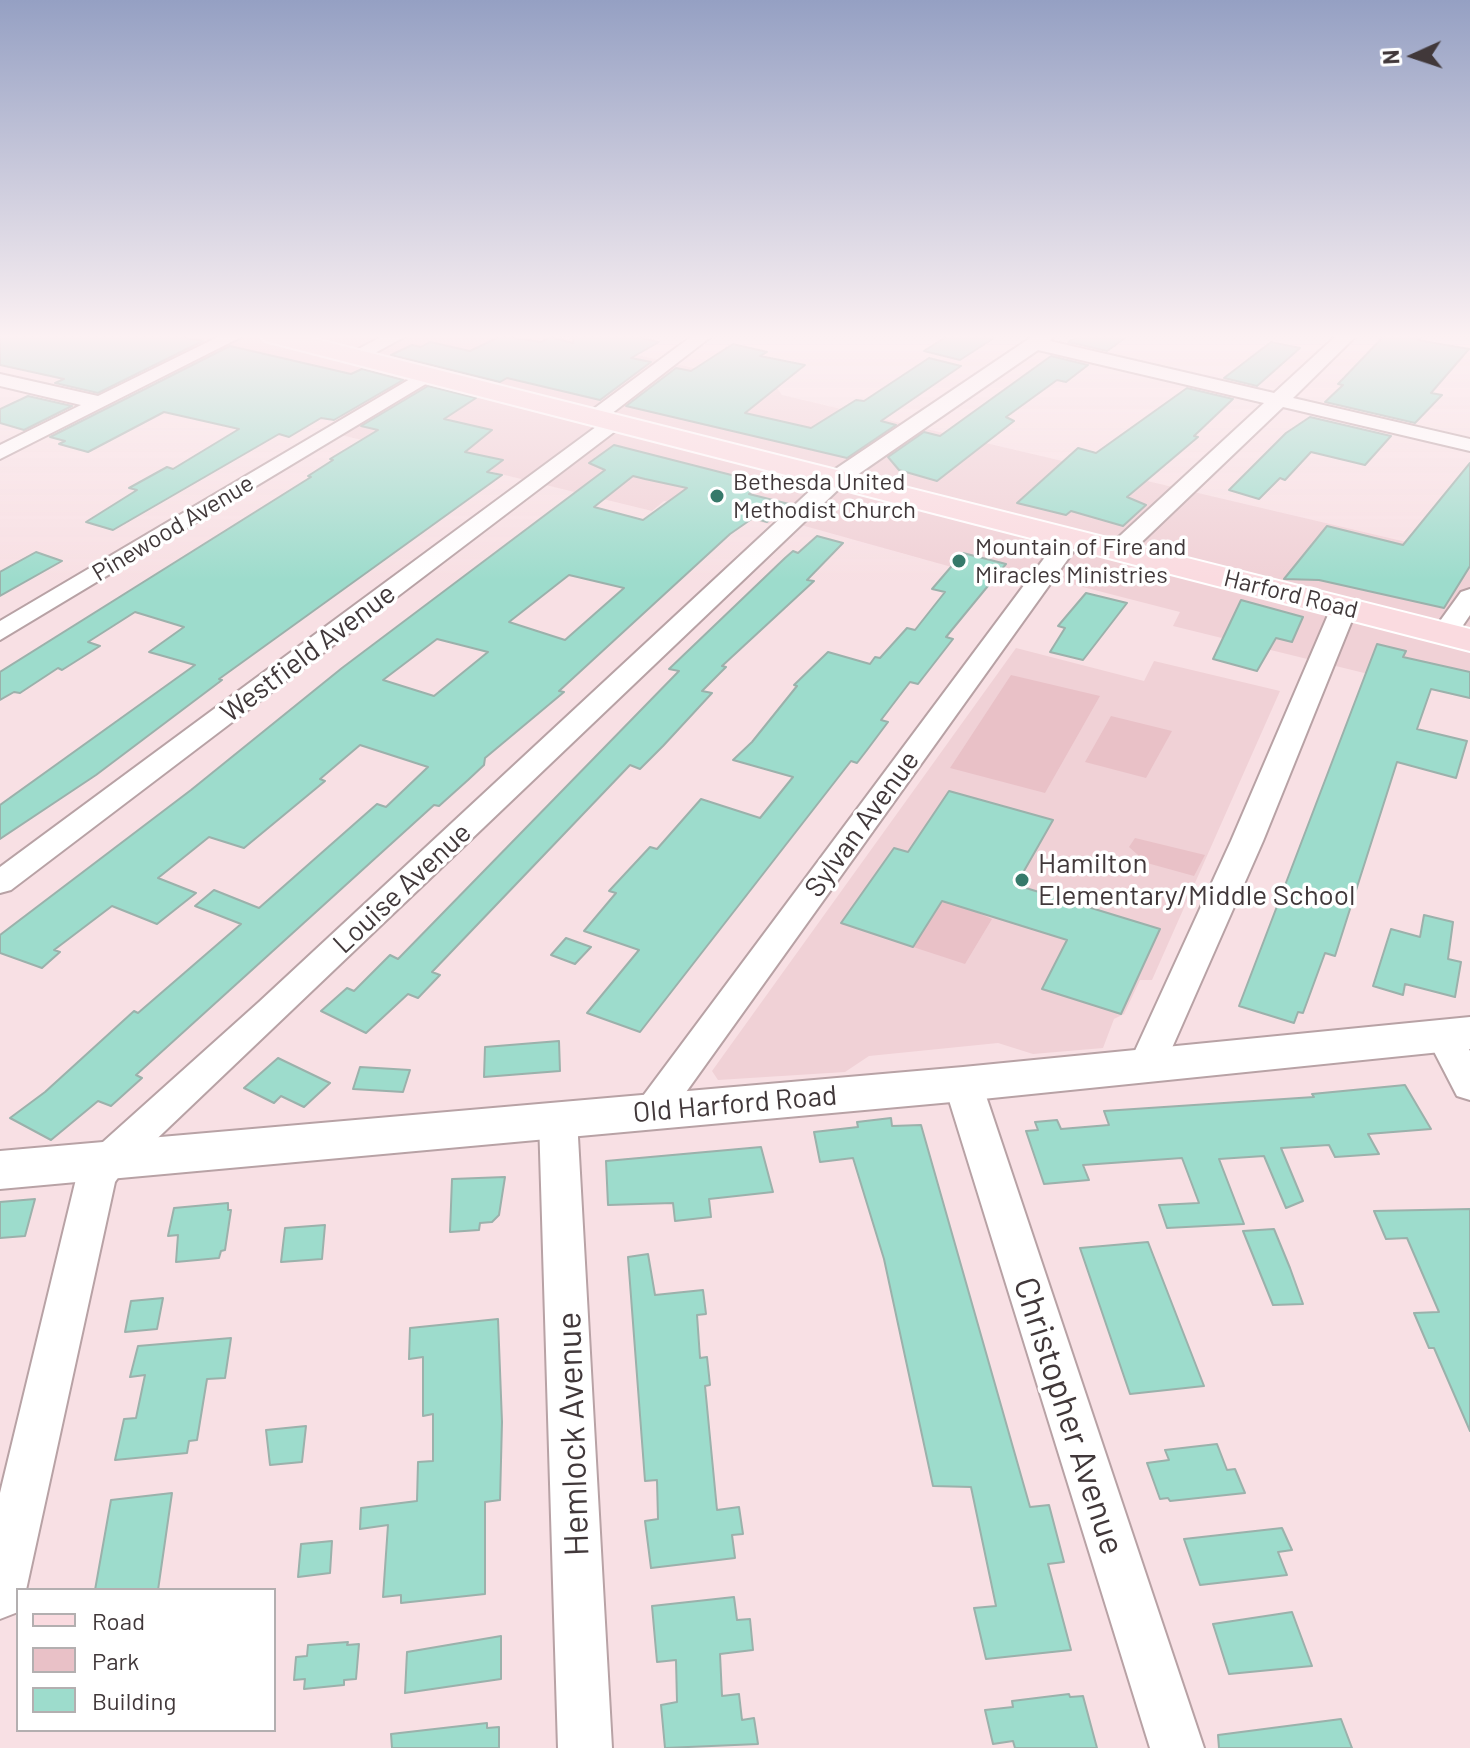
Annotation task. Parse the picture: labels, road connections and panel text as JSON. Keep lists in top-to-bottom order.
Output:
{
  "streets": {
    "main road": ["Harford Road"],
    "street": [
      "Pinewood Avenue",
      "Westfield Avenue",
      "Sylvan Avenue",
      "Louise Avenue",
      "Old Harford Road",
      "Christopher Avenue",
      "Hemlock Avenue"
    ]
  },
  "crossings": [
    ["Harford Road", "Westfield Avenue"],
    ["Harford Road", "Sylvan Avenue"],
    ["Harford Road", "Louise Avenue"],
    ["Sylvan Avenue", "Old Harford Road"],
    ["Louise Avenue", "Old Harford Road"],
    ["Old Harford Road", "Christopher Avenue"],
    ["Old Harford Road", "Hemlock Avenue"]
  ],
  "places": ["Bethesda United Methodist Church", "Mountain of Fire and Miracles Ministries", "Hamilton Elementary/Middle School"],
  "legend": ["Road", "Park", "Building"],
  "north": "left"
}
